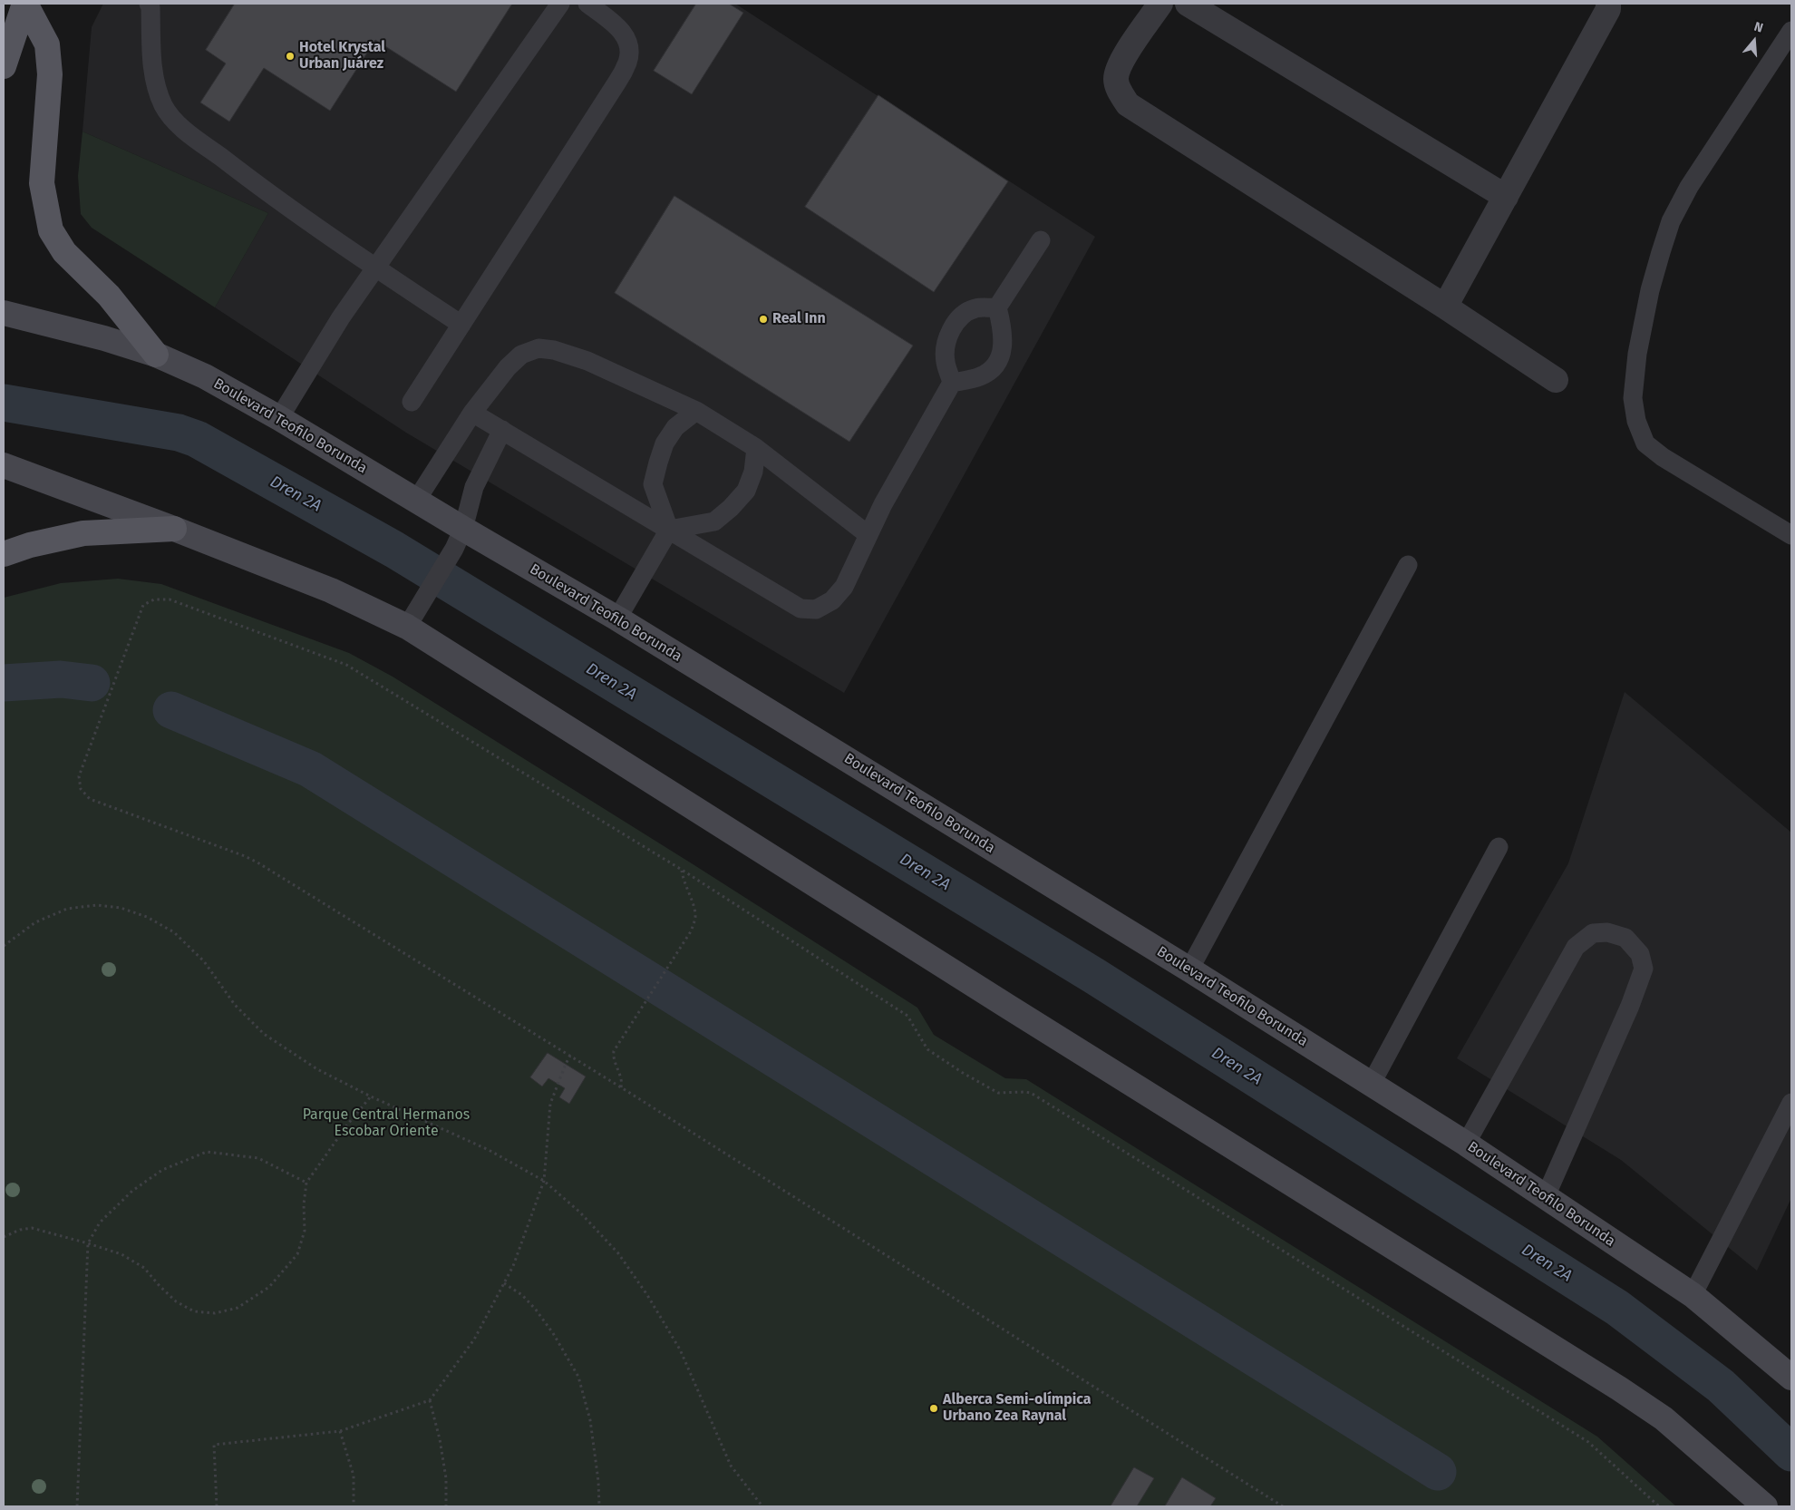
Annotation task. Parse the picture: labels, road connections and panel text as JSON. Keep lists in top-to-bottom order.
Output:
{
  "streets": {
    "main road": ["Boulevard Teofilo Borunda"]
  },
  "water": ["Dren 2A"],
  "parks": ["Parque Central Hermanos Escobar Oriente"],
  "places": ["Hotel Krystal Urban Juárez", "Real Inn", "Alberca Semi-olímpica Urbano Zea Raynal"],
  "north": "top"
}
